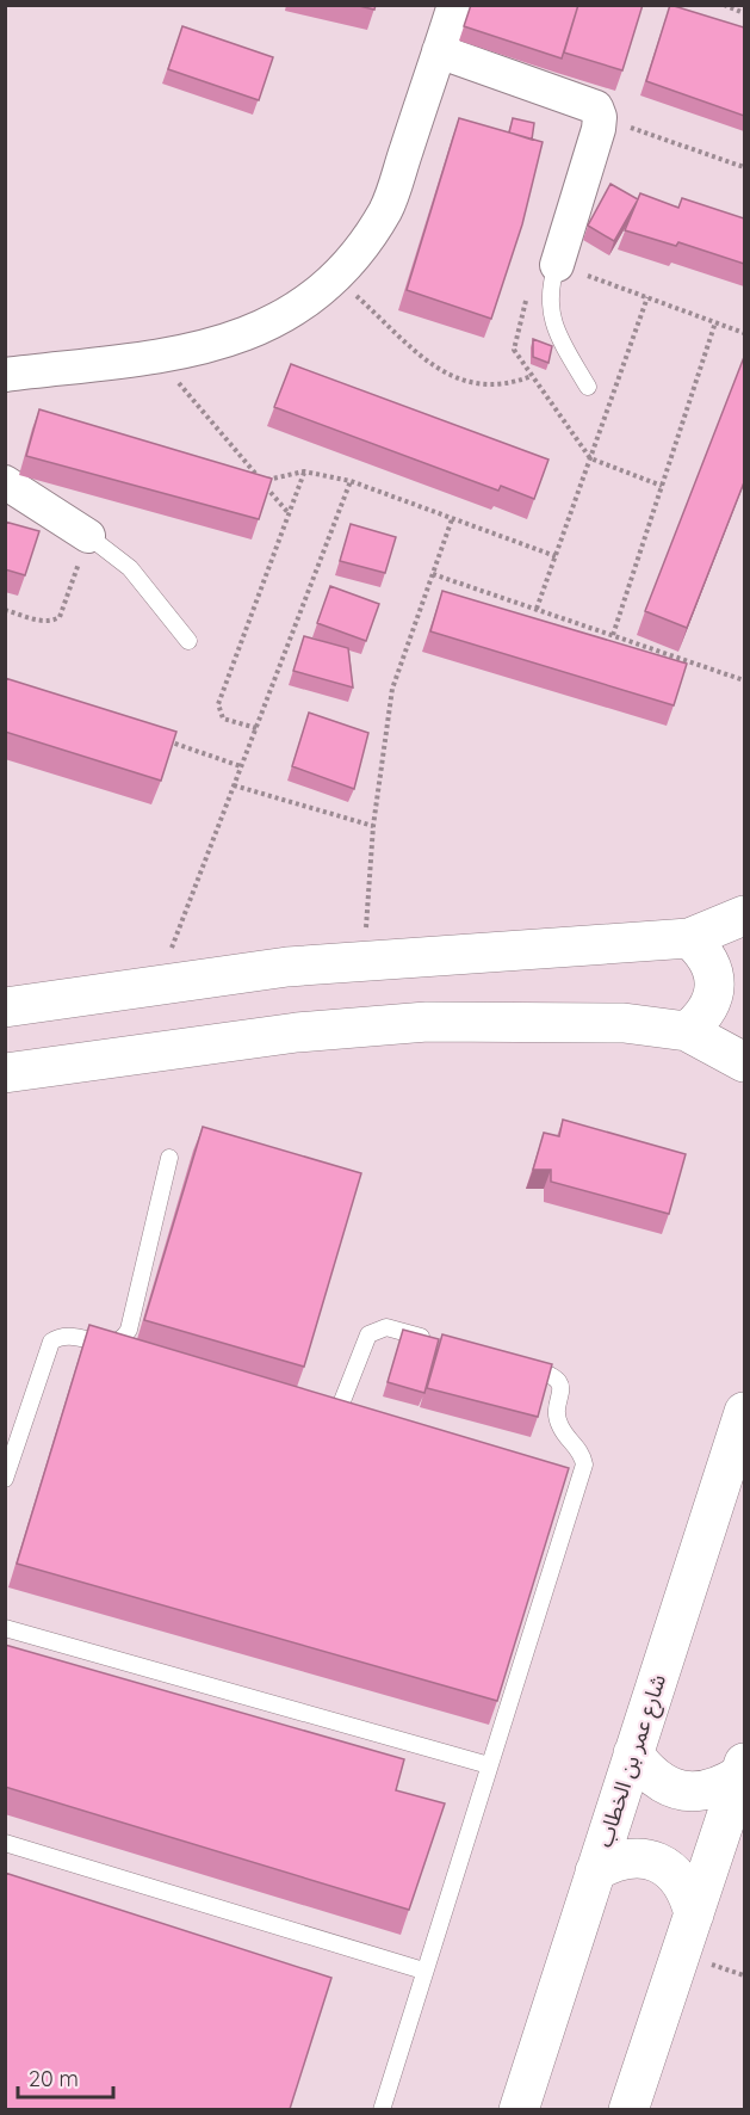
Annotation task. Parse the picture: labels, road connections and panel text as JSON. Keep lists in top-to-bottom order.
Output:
{
  "streets": {
    "street": ["شارع عمر بن الخطاب"]
  },
  "scale_bar": "20 m"
}
